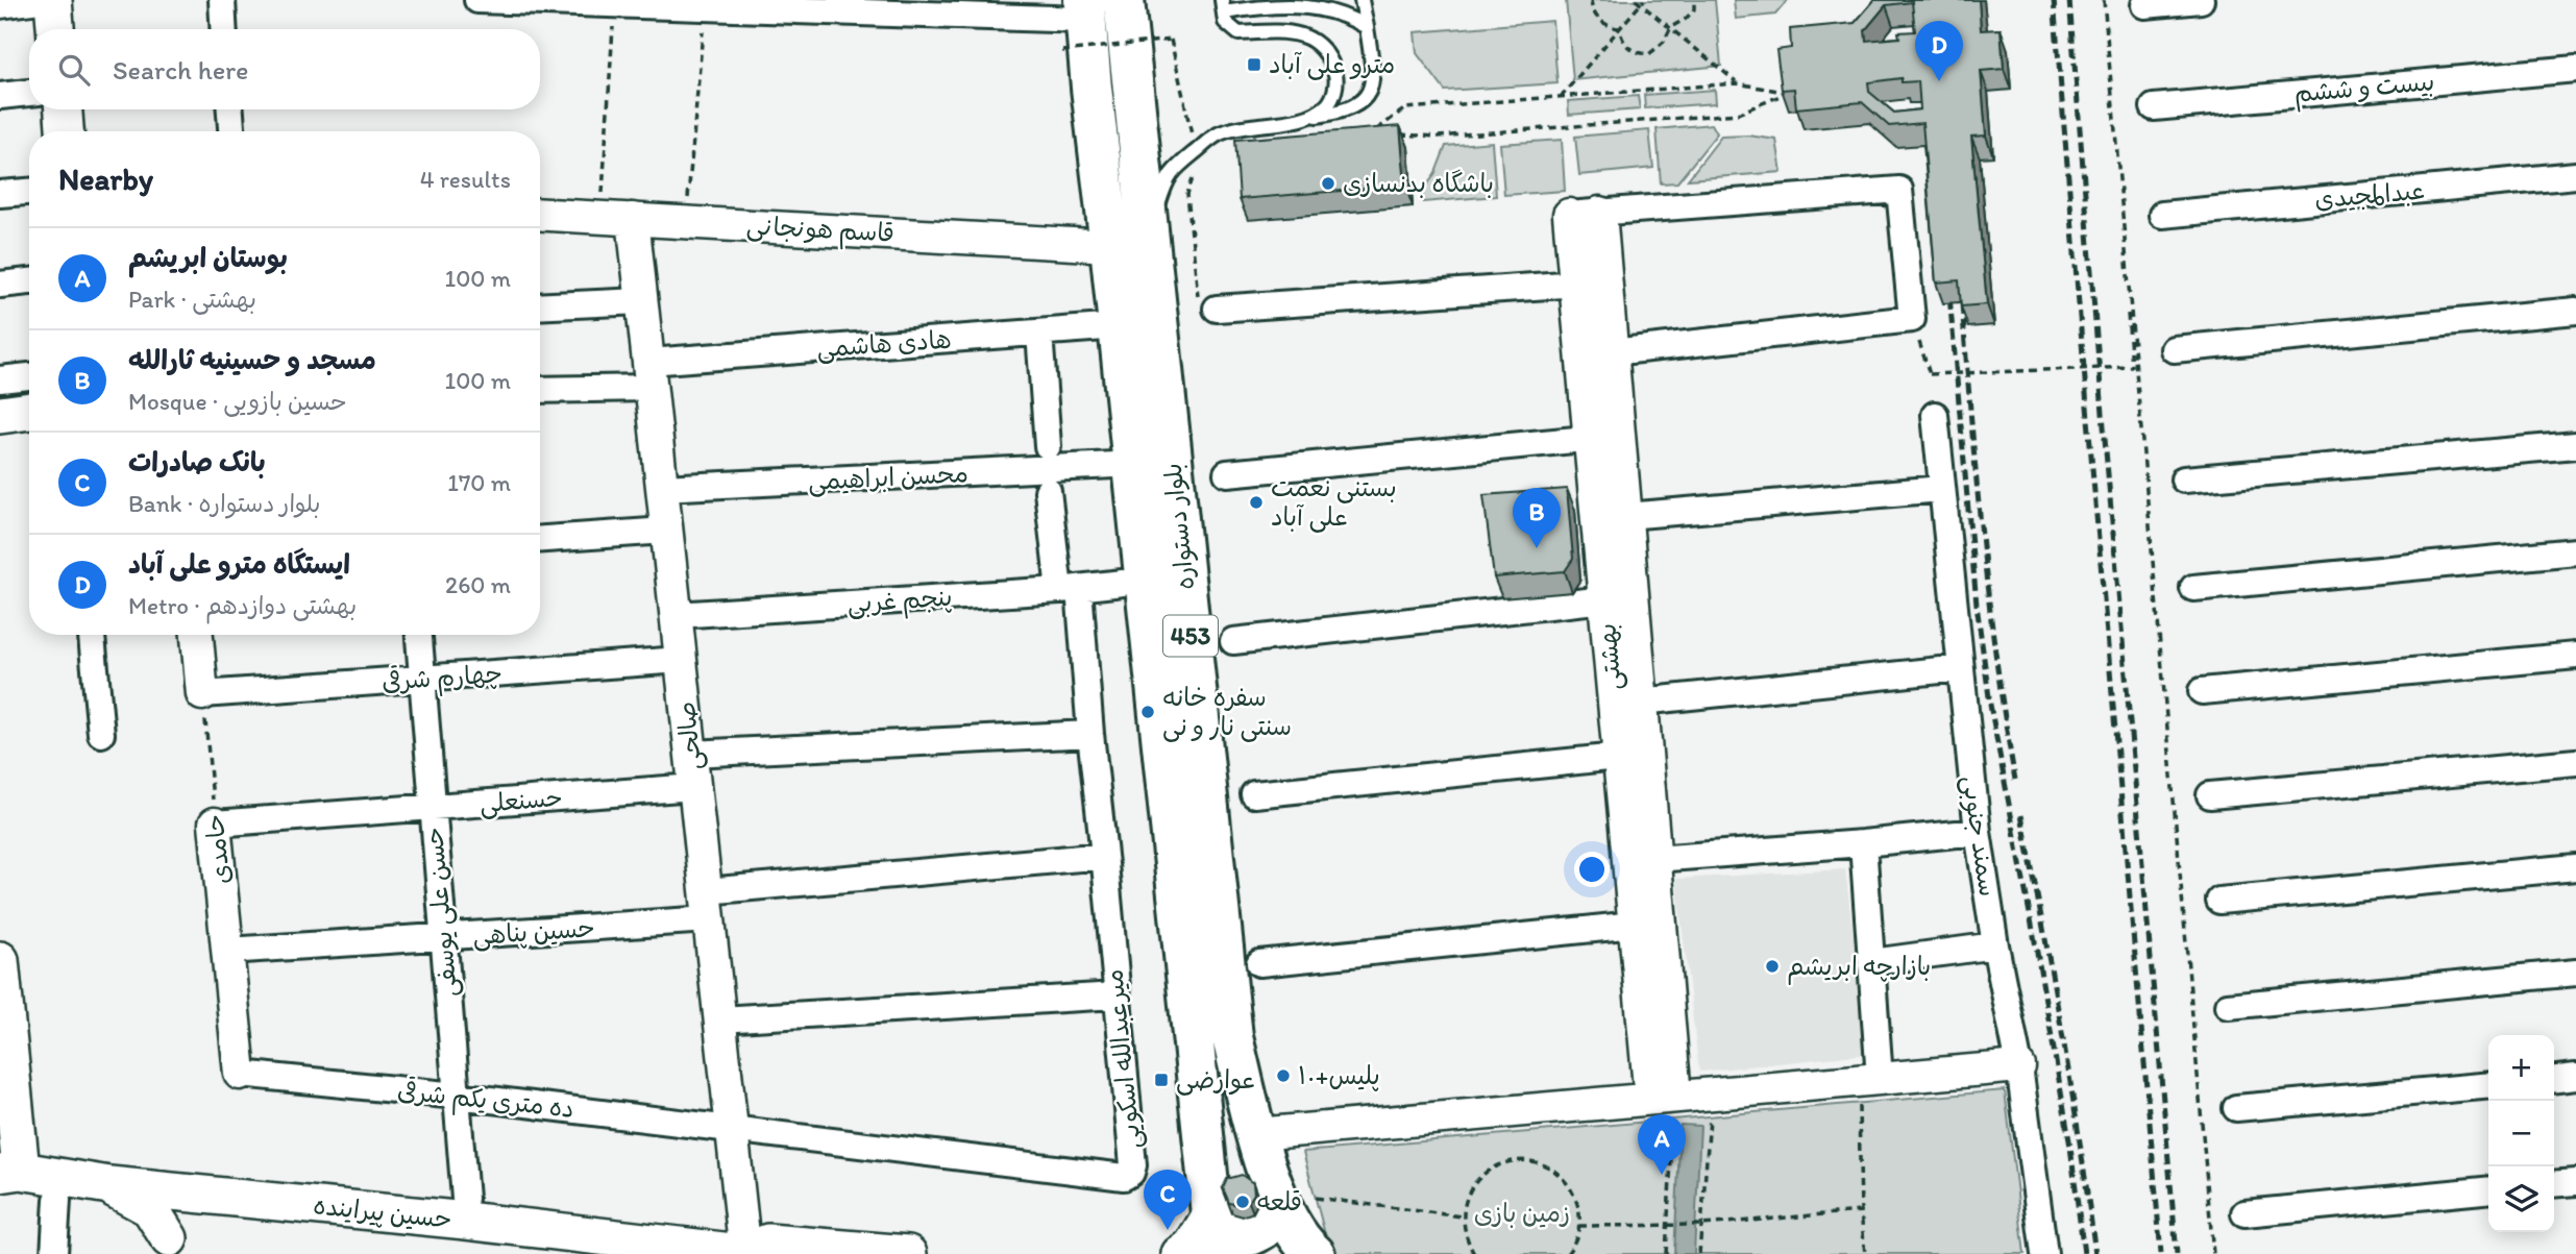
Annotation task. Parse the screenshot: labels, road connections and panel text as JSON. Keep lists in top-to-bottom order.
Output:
{
  "streets": {
    "main road": ["بلوار دستواره", "453", "حسین پیراینده"],
    "street": [
      "بیست و ششم",
      "عبدالمجیدی",
      "قاسم هونجانی",
      "هادی هاشمی",
      "محسن ابراهیمی",
      "پنجم غربی",
      "بهشتی",
      "چهارم شرقی",
      "صالحی",
      "حسنعلی",
      "سمند جنوبی",
      "حامدی",
      "حسن علی یوسفی",
      "حسین پناهی",
      "میرعبدالله اسکویی",
      "ده متری یکم شرقی"
    ]
  },
  "crossings": [
    ["قاسم هونجانی", "بلوار دستواره"],
    ["قاسم هونجانی", "صالحی"],
    ["هادی هاشمی", "بلوار دستواره"],
    ["هادی هاشمی", "صالحی"],
    ["محسن ابراهیمی", "صالحی"],
    ["پنجم غربی", "صالحی"],
    ["پنجم غربی", "میرعبدالله اسکویی"],
    ["چهارم شرقی", "صالحی"],
    ["چهارم شرقی", "حامدی"],
    ["چهارم شرقی", "حسن علی یوسفی"],
    ["صالحی", "حسنعلی"],
    ["صالحی", "حسین پناهی"],
    ["صالحی", "میرعبدالله اسکویی"],
    ["صالحی", "ده متری یکم شرقی"],
    ["صالحی", "حسین پیراینده"],
    ["حسنعلی", "حامدی"],
    ["حسنعلی", "حسن علی یوسفی"],
    ["حامدی", "حسین پناهی"],
    ["حامدی", "ده متری یکم شرقی"],
    ["حسن علی یوسفی", "حسین پناهی"],
    ["حسن علی یوسفی", "ده متری یکم شرقی"],
    ["حسین پناهی", "میرعبدالله اسکویی"],
    ["میرعبدالله اسکویی", "ده متری یکم شرقی"]
  ],
  "parks": ["زمین بازی"],
  "places": {
    "transit": ["مترو علی آباد", "عوارضی"],
    "other": [
      "باشگاه بدنسازی",
      "بستنی نعمت علی آباد",
      "سفره خانه سنتی نار و نی",
      "بازارچه ابریشم",
      "پلیس+۱۰",
      "قلعه"
    ]
  },
  "page": {
    "pins": [
      "D",
      "B",
      "A",
      "C"
    ],
    "search": "Search here",
    "heading": ["Nearby", "4 results"],
    "list": [
      {
        "mark": "A",
        "name": "بوستان ابریشم",
        "note": "Park · بهشتی",
        "value": "100 m"
      },
      {
        "mark": "B",
        "name": "مسجد و حسینیه ثارالله",
        "note": "Mosque · حسین بازویی",
        "value": "100 m"
      },
      {
        "mark": "C",
        "name": "بانک صادرات",
        "note": "Bank · بلوار دستواره",
        "value": "170 m"
      },
      {
        "mark": "D",
        "name": "ایستگاه مترو علی آباد",
        "note": "Metro · بهشتی دوازدهم",
        "value": "260 m"
      }
    ],
    "map_buttons": ["+", "−"]
  }
}
